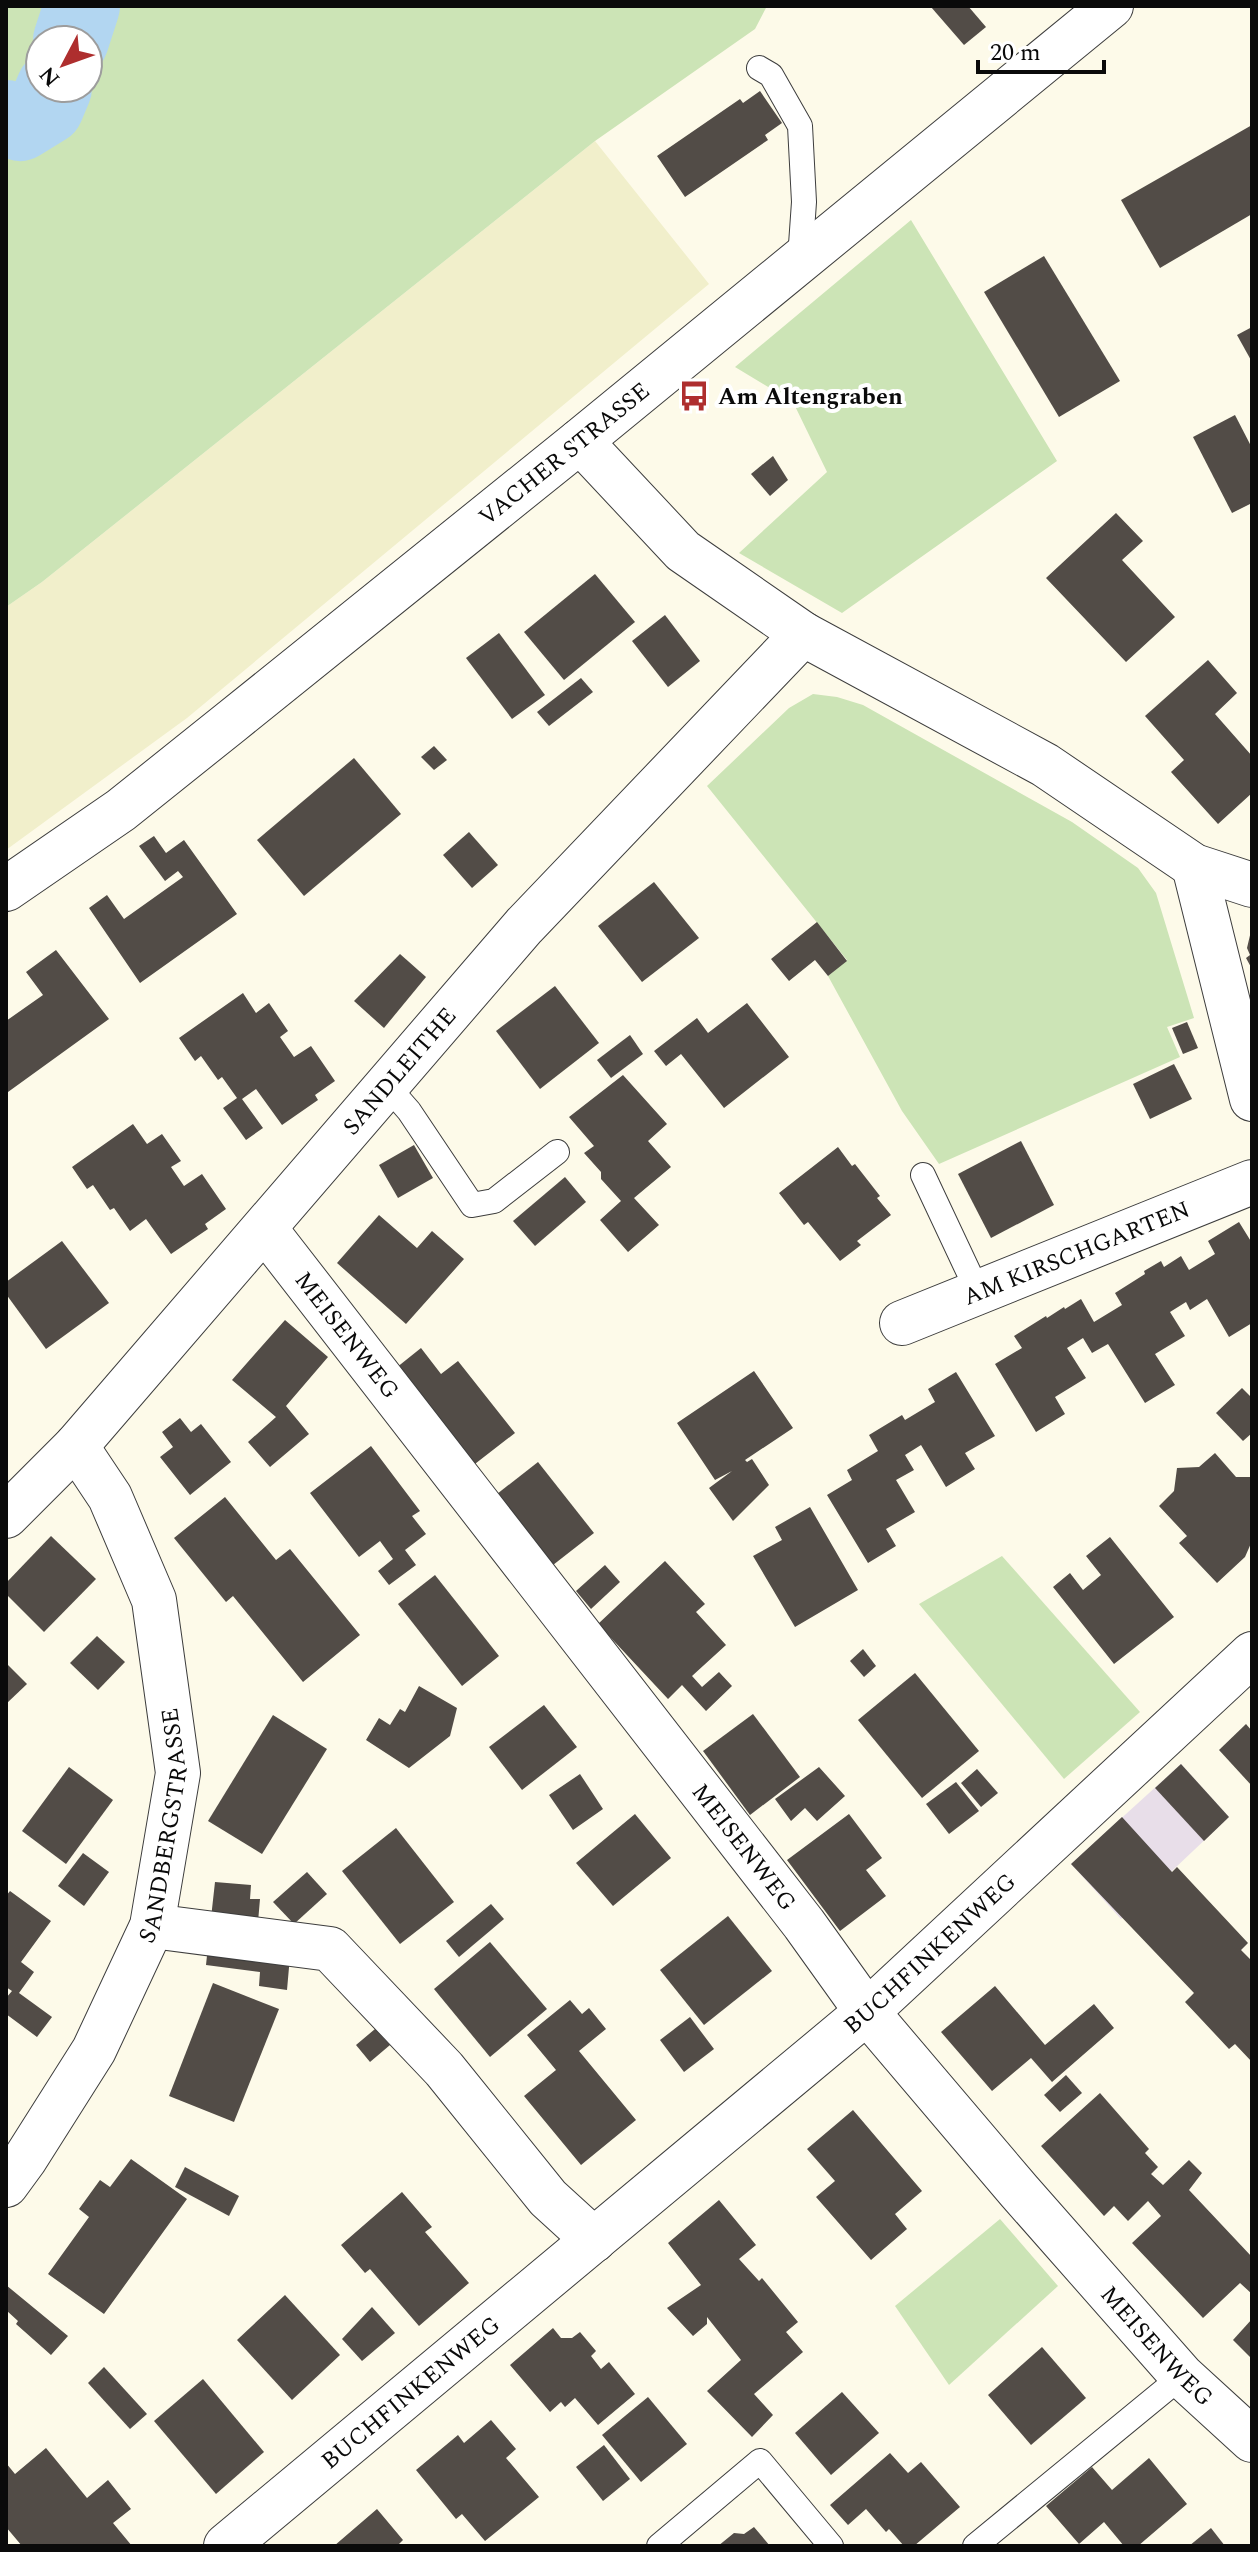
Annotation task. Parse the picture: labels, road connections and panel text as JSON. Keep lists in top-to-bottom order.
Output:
{
  "streets": {
    "street": [
      "VACHER STRASSE",
      "SANDLEITHE",
      "AM KIRSCHGARTEN",
      "MEISENWEG",
      "SANDBERGSTRASSE",
      "BUCHFINKENWEG"
    ]
  },
  "crossings": [
    ["SANDLEITHE", "MEISENWEG"],
    ["SANDLEITHE", "SANDBERGSTRASSE"],
    ["MEISENWEG", "BUCHFINKENWEG"]
  ],
  "places": {
    "bus stop": ["Am Altengraben"]
  },
  "scale_bar": "20 m",
  "north": "bottom left"
}
